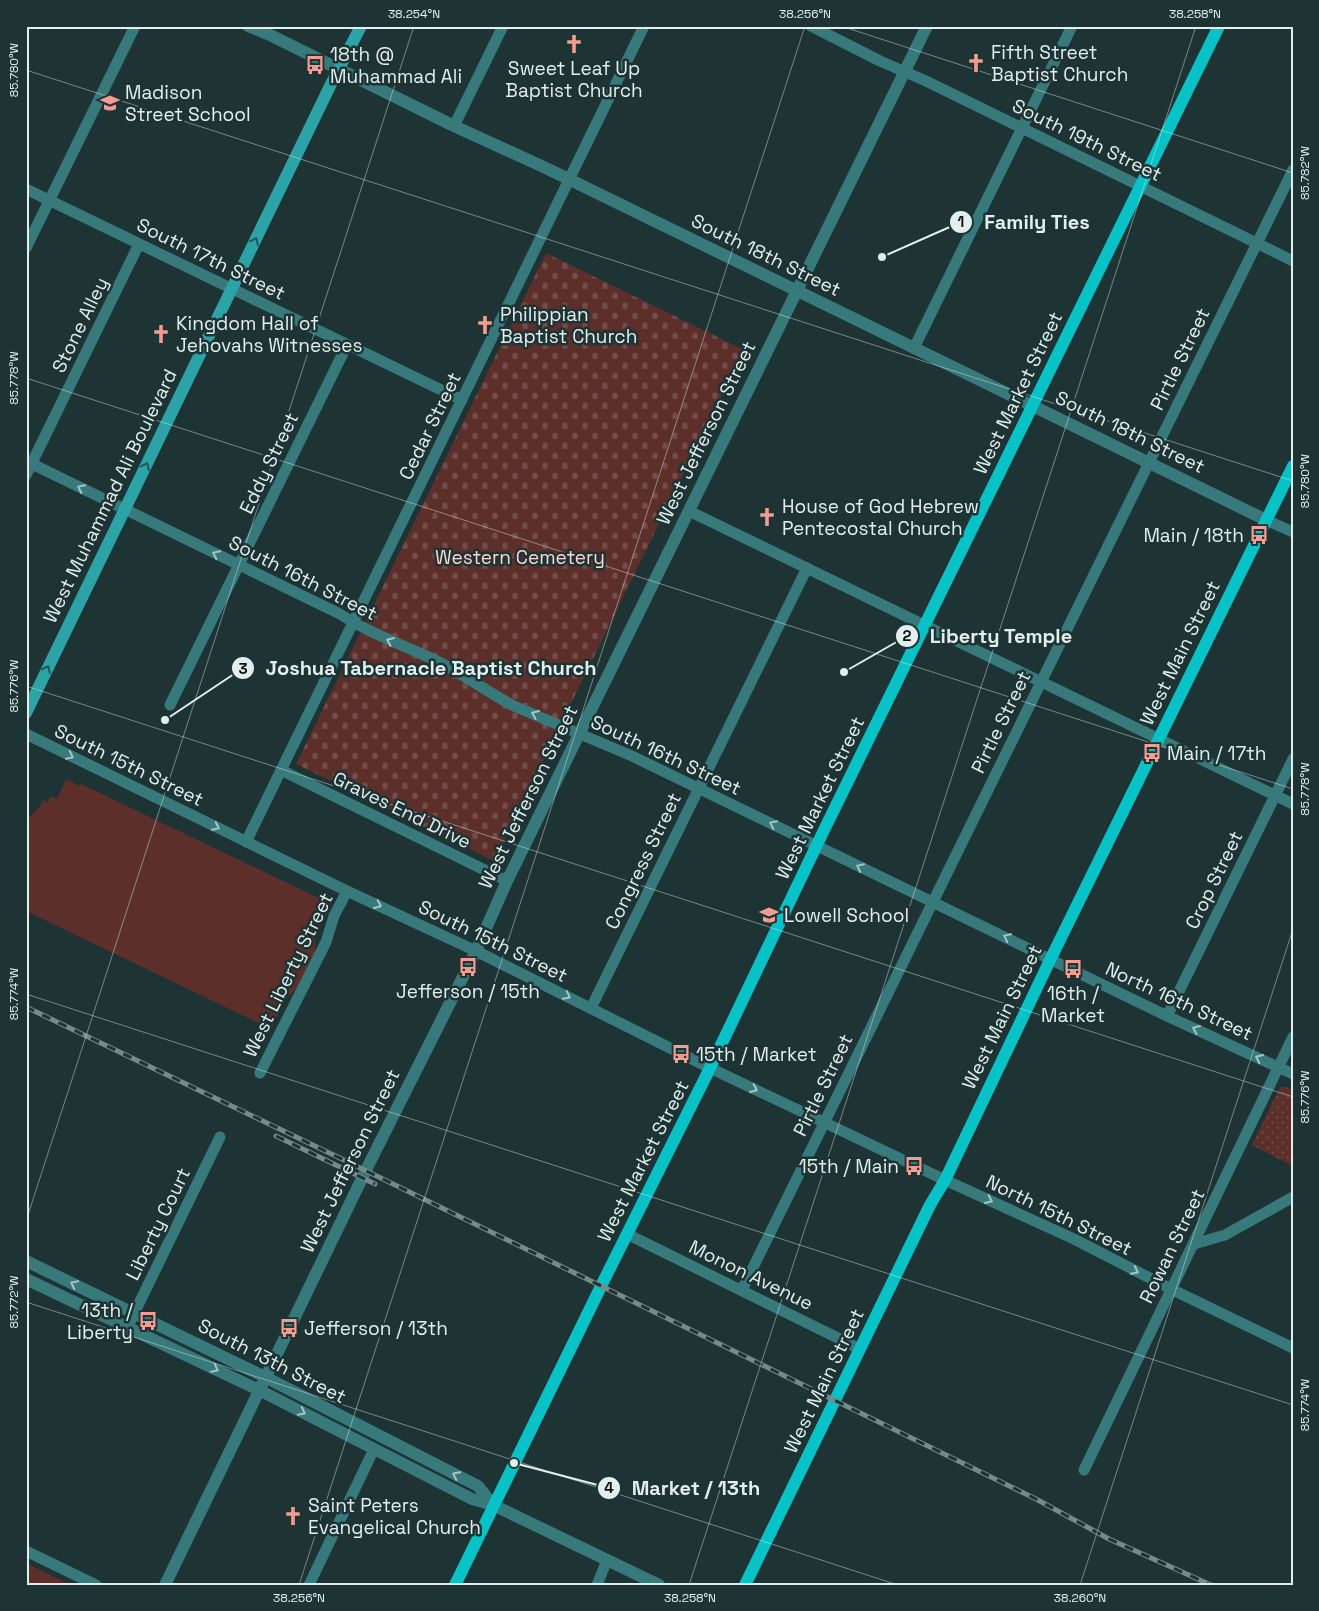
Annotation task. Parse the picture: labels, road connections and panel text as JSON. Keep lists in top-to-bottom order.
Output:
{
  "streets": {
    "main road": ["West Market Street", "West Muhammad Ali Boulevard", "West Main Street"],
    "street": [
      "South 19th Street",
      "South 18th Street",
      "South 17th Street",
      "Stone Alley",
      "Pirtle Street",
      "Cedar Street",
      "West Jefferson Street",
      "Eddy Street",
      "South 16th Street",
      "South 15th Street",
      "Graves End Drive",
      "Congress Street",
      "Crop Street",
      "West Liberty Street",
      "North 16th Street",
      "North 15th Street",
      "Liberty Court",
      "Rowan Street",
      "Monon Avenue",
      "South 13th Street"
    ]
  },
  "crossings": [
    ["South 19th Street", "Pirtle Street"],
    ["South 19th Street", "West Market Street"],
    ["South 19th Street", "West Jefferson Street"],
    ["South 18th Street", "Pirtle Street"],
    ["South 18th Street", "West Market Street"],
    ["South 18th Street", "Cedar Street"],
    ["South 18th Street", "West Jefferson Street"],
    ["South 18th Street", "West Muhammad Ali Boulevard"],
    ["South 18th Street", "West Main Street"],
    ["South 17th Street", "Stone Alley"],
    ["South 17th Street", "Cedar Street"],
    ["South 17th Street", "Eddy Street"],
    ["South 17th Street", "West Muhammad Ali Boulevard"],
    ["Stone Alley", "South 16th Street"],
    ["Pirtle Street", "South 16th Street"],
    ["Pirtle Street", "South 15th Street"],
    ["Pirtle Street", "Monon Avenue"],
    ["West Market Street", "South 16th Street"],
    ["West Market Street", "South 15th Street"],
    ["West Market Street", "Monon Avenue"],
    ["West Market Street", "South 13th Street"],
    ["Cedar Street", "South 16th Street"],
    ["Cedar Street", "South 15th Street"],
    ["Cedar Street", "Graves End Drive"],
    ["West Jefferson Street", "South 16th Street"],
    ["West Jefferson Street", "South 15th Street"],
    ["West Jefferson Street", "Graves End Drive"],
    ["West Jefferson Street", "South 13th Street"],
    ["Eddy Street", "South 16th Street"],
    ["West Muhammad Ali Boulevard", "South 16th Street"],
    ["South 16th Street", "West Main Street"],
    ["South 16th Street", "Congress Street"],
    ["South 16th Street", "North 16th Street"],
    ["West Main Street", "South 15th Street"],
    ["West Main Street", "North 16th Street"],
    ["West Main Street", "North 15th Street"],
    ["West Main Street", "Monon Avenue"],
    ["South 15th Street", "Congress Street"],
    ["South 15th Street", "West Liberty Street"],
    ["South 15th Street", "North 15th Street"],
    ["Crop Street", "North 16th Street"],
    ["North 16th Street", "Rowan Street"],
    ["North 15th Street", "Rowan Street"],
    ["Liberty Court", "South 13th Street"]
  ],
  "one_way": [
    "West Muhammad Ali Boulevard",
    "South 16th Street",
    "South 15th Street",
    "North 16th Street",
    "North 15th Street"
  ],
  "parks": ["Western Cemetery"],
  "places": {
    "church": [
      "Sweet Leaf Up Baptist Church",
      "Fifth Street Baptist Church",
      "Philippian Baptist Church",
      "Kingdom Hall of Jehovahs Witnesses",
      "House of God Hebrew Pentecostal Church",
      "Saint Peters Evangelical Church"
    ],
    "bus stop": [
      "18th @ Muhammad Ali",
      "Main / 18th",
      "Main / 17th",
      "Jefferson / 15th",
      "16th / Market",
      "15th / Market",
      "15th / Main",
      "13th / Liberty",
      "Jefferson / 13th"
    ],
    "school or university": ["Madison Street School", "Lowell School"],
    "other": [
      "Family Ties",
      "Liberty Temple",
      "Joshua Tabernacle Baptist Church",
      "Market / 13th"
    ]
  },
  "coordinates": [
    "38.254°N",
    "38.256°N",
    "38.258°N",
    "85.780°W",
    "85.782°W",
    "85.778°W",
    "85.776°W",
    "85.774°W",
    "85.772°W",
    "38.260°N"
  ]
}
